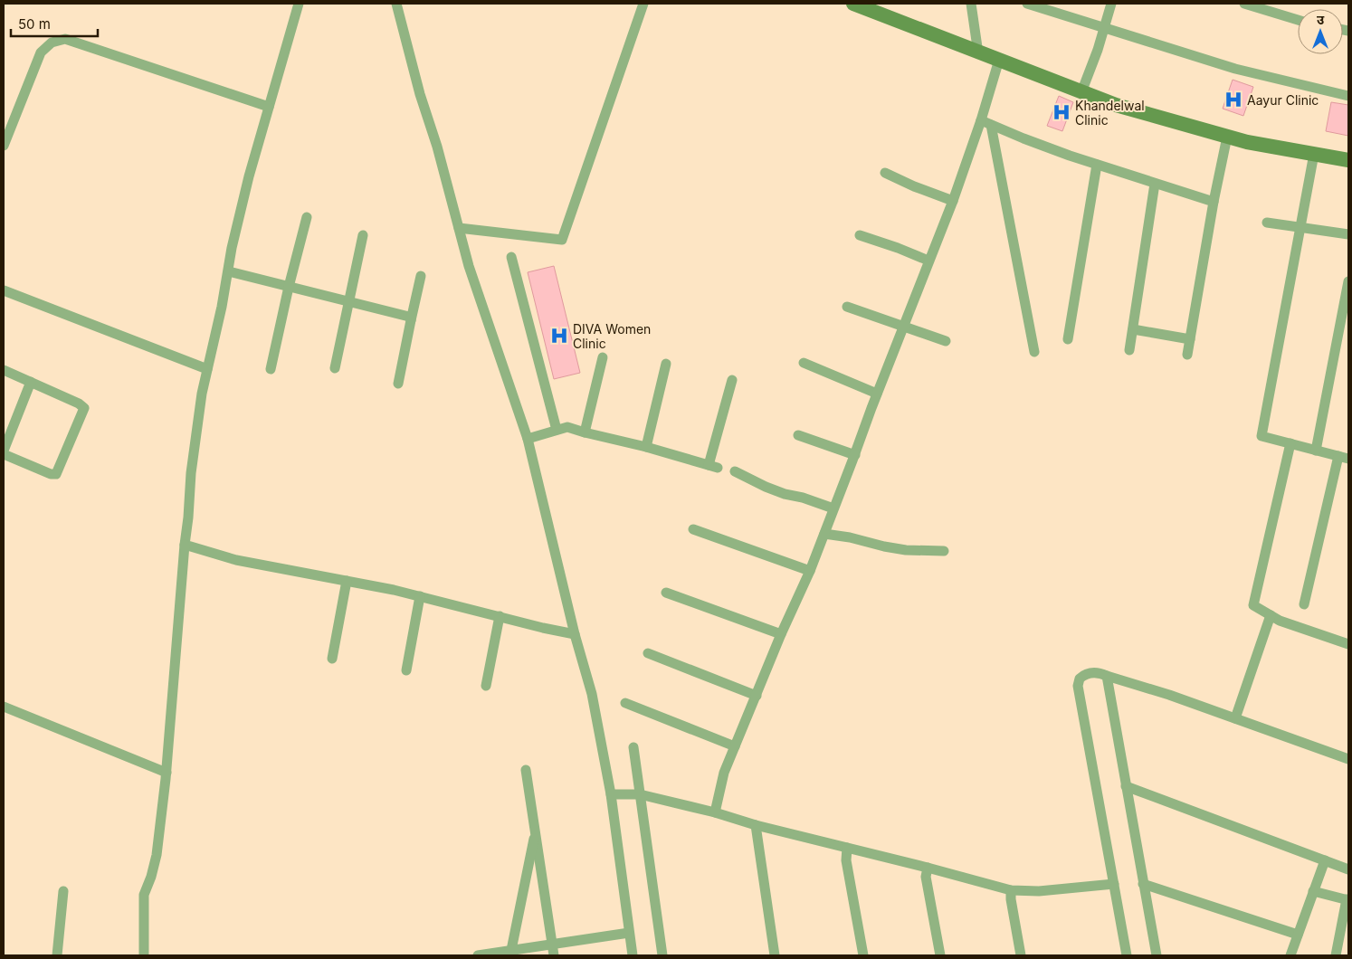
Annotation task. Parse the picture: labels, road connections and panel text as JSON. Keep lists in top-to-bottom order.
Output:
{
  "places": {
    "hospital": ["Aayur Clinic", "Khandelwal Clinic", "DIVA Women Clinic"]
  },
  "scale_bar": "50 m",
  "north": "top"
}
